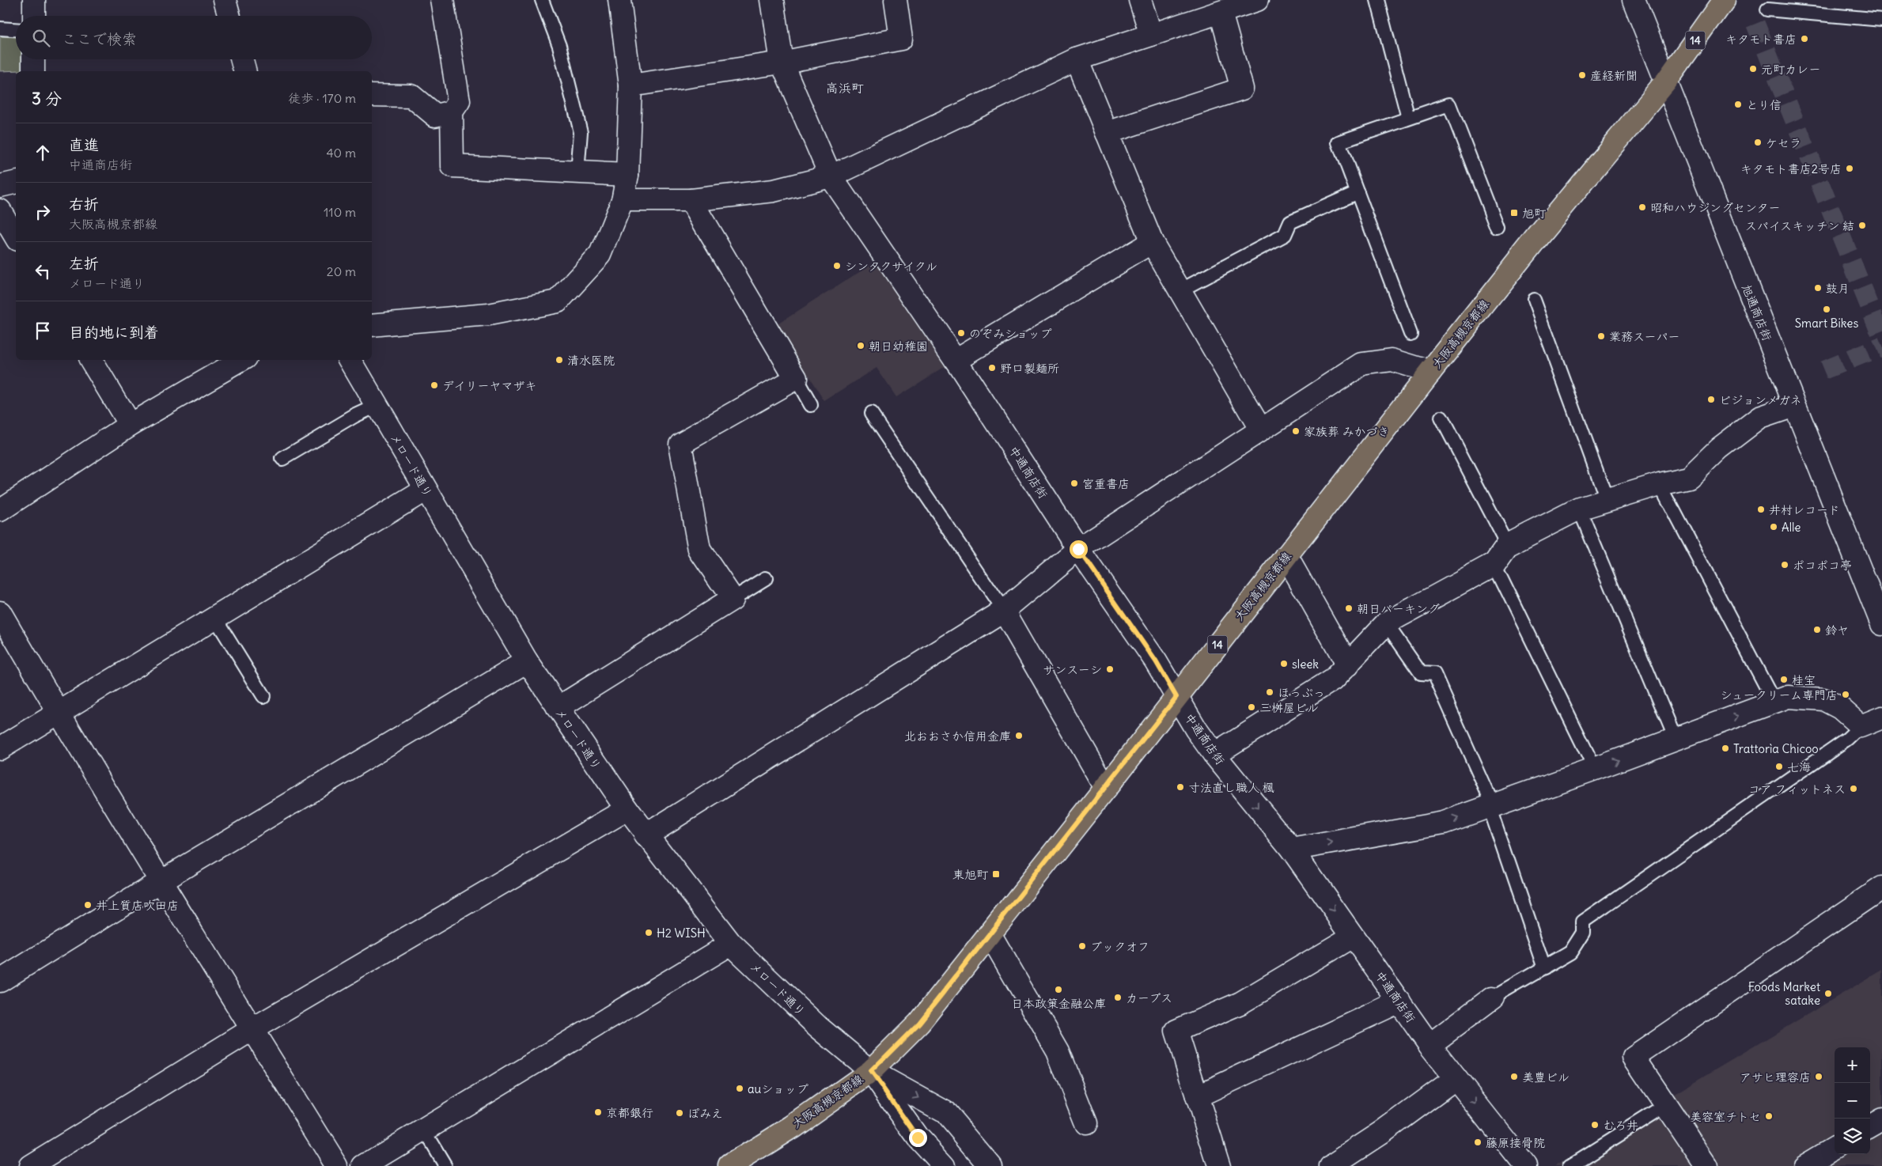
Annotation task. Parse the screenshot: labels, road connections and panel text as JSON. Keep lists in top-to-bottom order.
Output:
{
  "streets": {
    "main road": ["14", "大阪高槻京都線"],
    "street": ["旭通商店街", "メロード通り", "中通商店街"]
  },
  "crossings": [
    ["旭通商店街", "大阪高槻京都線"],
    ["大阪高槻京都線", "メロード通り"],
    ["大阪高槻京都線", "中通商店街"]
  ],
  "districts": ["高浜町"],
  "places": {
    "other": [
      "キタモト書店",
      "元町カレー",
      "産経新聞",
      "とり信",
      "ケセラ",
      "キタモト書店2号店",
      "昭和ハウジングセンター",
      "スパイスキッチン 結",
      "シンタクサイクル",
      "鼓月",
      "Smart Bikes",
      "のぞみショップ",
      "業務スーパー",
      "朝日幼稚園",
      "清水医院",
      "野口製麺所",
      "デイリーヤマザキ",
      "ビジョンメガネ",
      "家族葬 みかづき",
      "宮重書店",
      "井村レコード",
      "Alle",
      "ポコポコ亭",
      "朝日パーキング",
      "鈴ヤ",
      "sleek",
      "サンスーシ",
      "桂宝",
      "ほっぷっ",
      "シュークリーム専門店",
      "三桝屋ビル",
      "北おおさか信用金庫",
      "Trattorìa Chicoo",
      "七海",
      "寸法直し職人 楓",
      "コア フィットネス",
      "井上質店吹田店",
      "H2 WISH",
      "ブックオフ",
      "日本政策金融公庫",
      "Foods Market satake",
      "カーブス",
      "美豊ビル",
      "アサヒ理容店",
      "auショップ",
      "京都銀行",
      "ぽみえ",
      "美容室チトセ",
      "むろ井",
      "藤原接骨院"
    ],
    "transit": ["旭町", "東旭町"]
  },
  "page": {
    "search": "ここで検索",
    "heading": ["3 分", "徒歩 · 170 m"],
    "list": [
      ["直進", "中通商店街", "40 m"],
      ["右折", "大阪高槻京都線", "110 m"],
      ["左折", "メロード通り", "20 m"],
      "目的地に到着"
    ],
    "map_buttons": ["+", "−"]
  }
}
